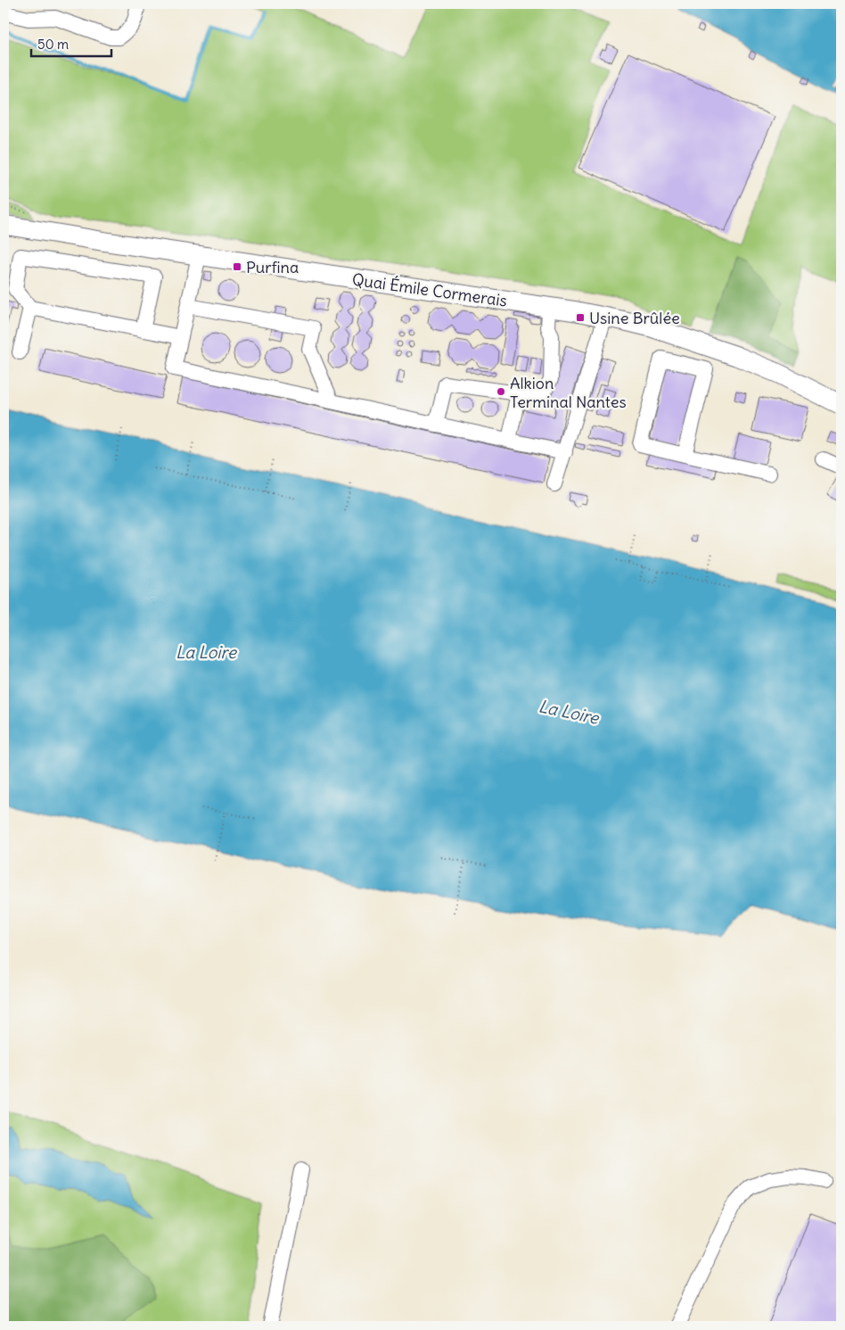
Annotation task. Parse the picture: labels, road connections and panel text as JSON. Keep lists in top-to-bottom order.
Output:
{
  "streets": {
    "main road": ["Quai Émile Cormerais"]
  },
  "water": ["La Loire"],
  "places": {
    "transit": ["Purfina", "Usine Brûlée"],
    "other": ["Alkion Terminal Nantes"]
  },
  "scale_bar": "50 m"
}
